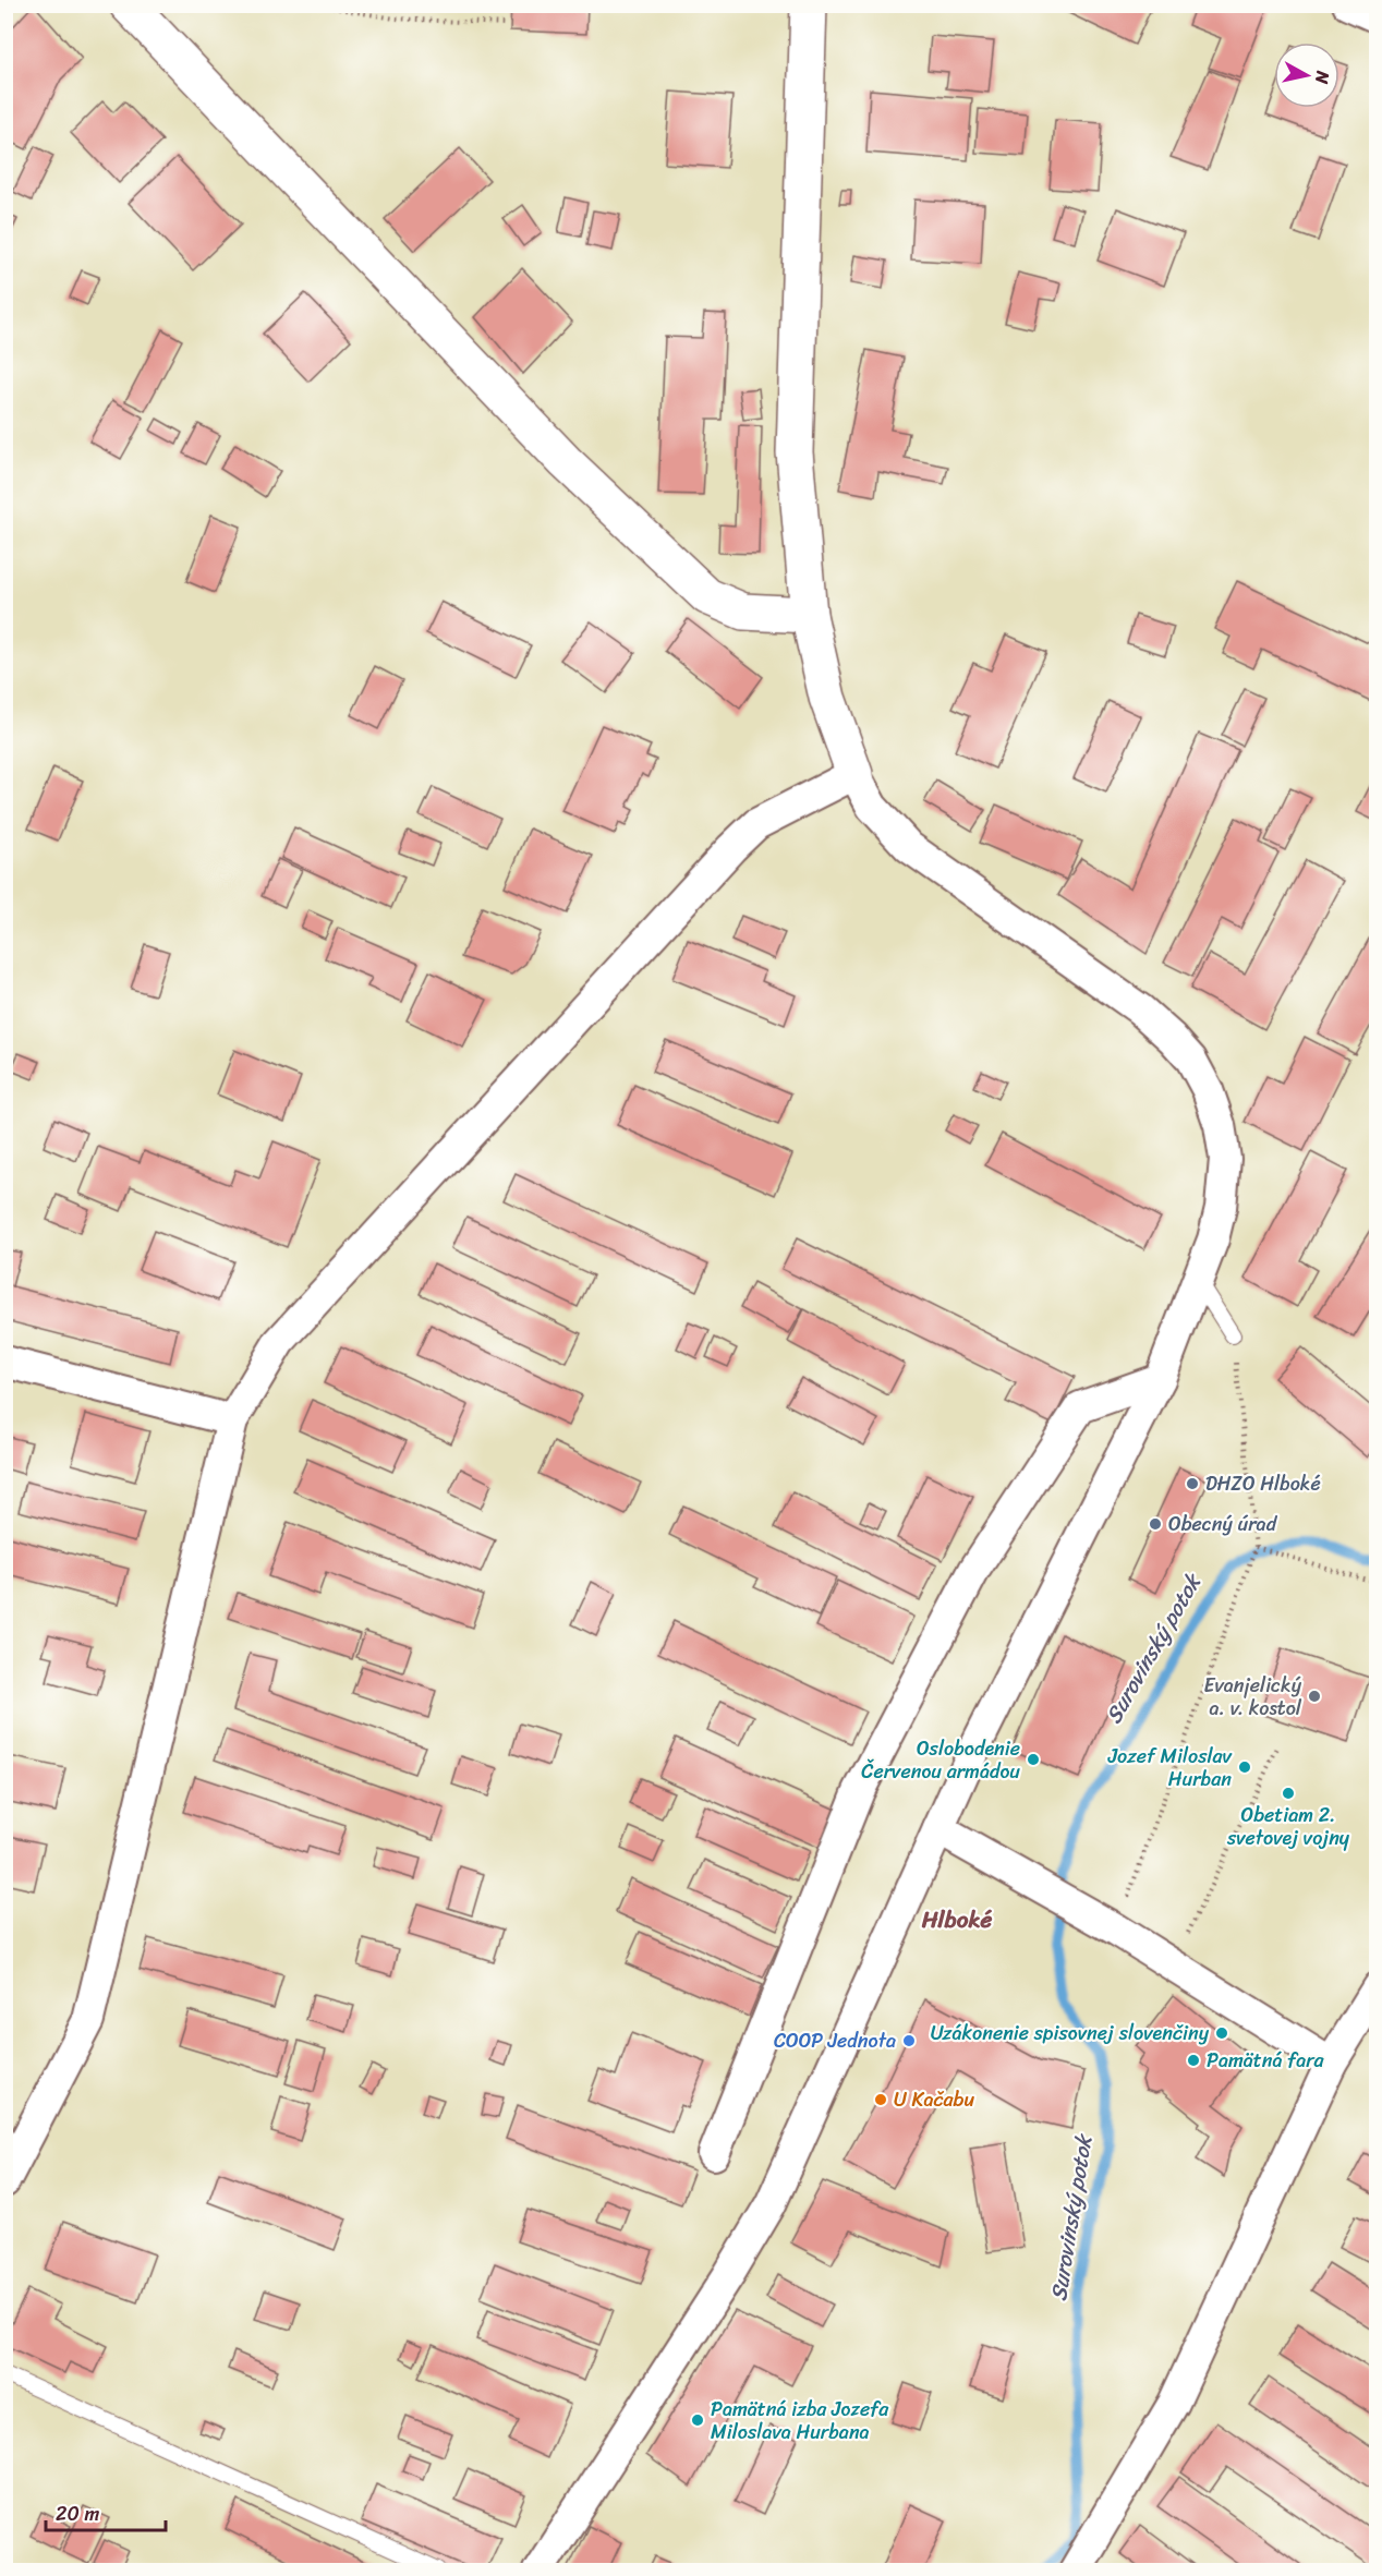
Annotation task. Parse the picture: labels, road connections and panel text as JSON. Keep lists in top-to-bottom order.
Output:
{
  "districts": ["Hlboké"],
  "water": ["Surovinský potok"],
  "places": [
    "DHZO Hlboké",
    "Obecný úrad",
    "Evanjelický a. v. kostol",
    "Oslobodenie Červenou armádou",
    "Jozef Miloslav Hurban",
    "Obetiam 2. svetovej vojny",
    "Uzákonenie spisovnej slovenčiny",
    "COOP Jednota",
    "Pamätná fara",
    "U Kačabu",
    "Pamätná izba Jozefa Miloslava Hurbana"
  ],
  "scale_bar": "20 m",
  "north": "right"
}
